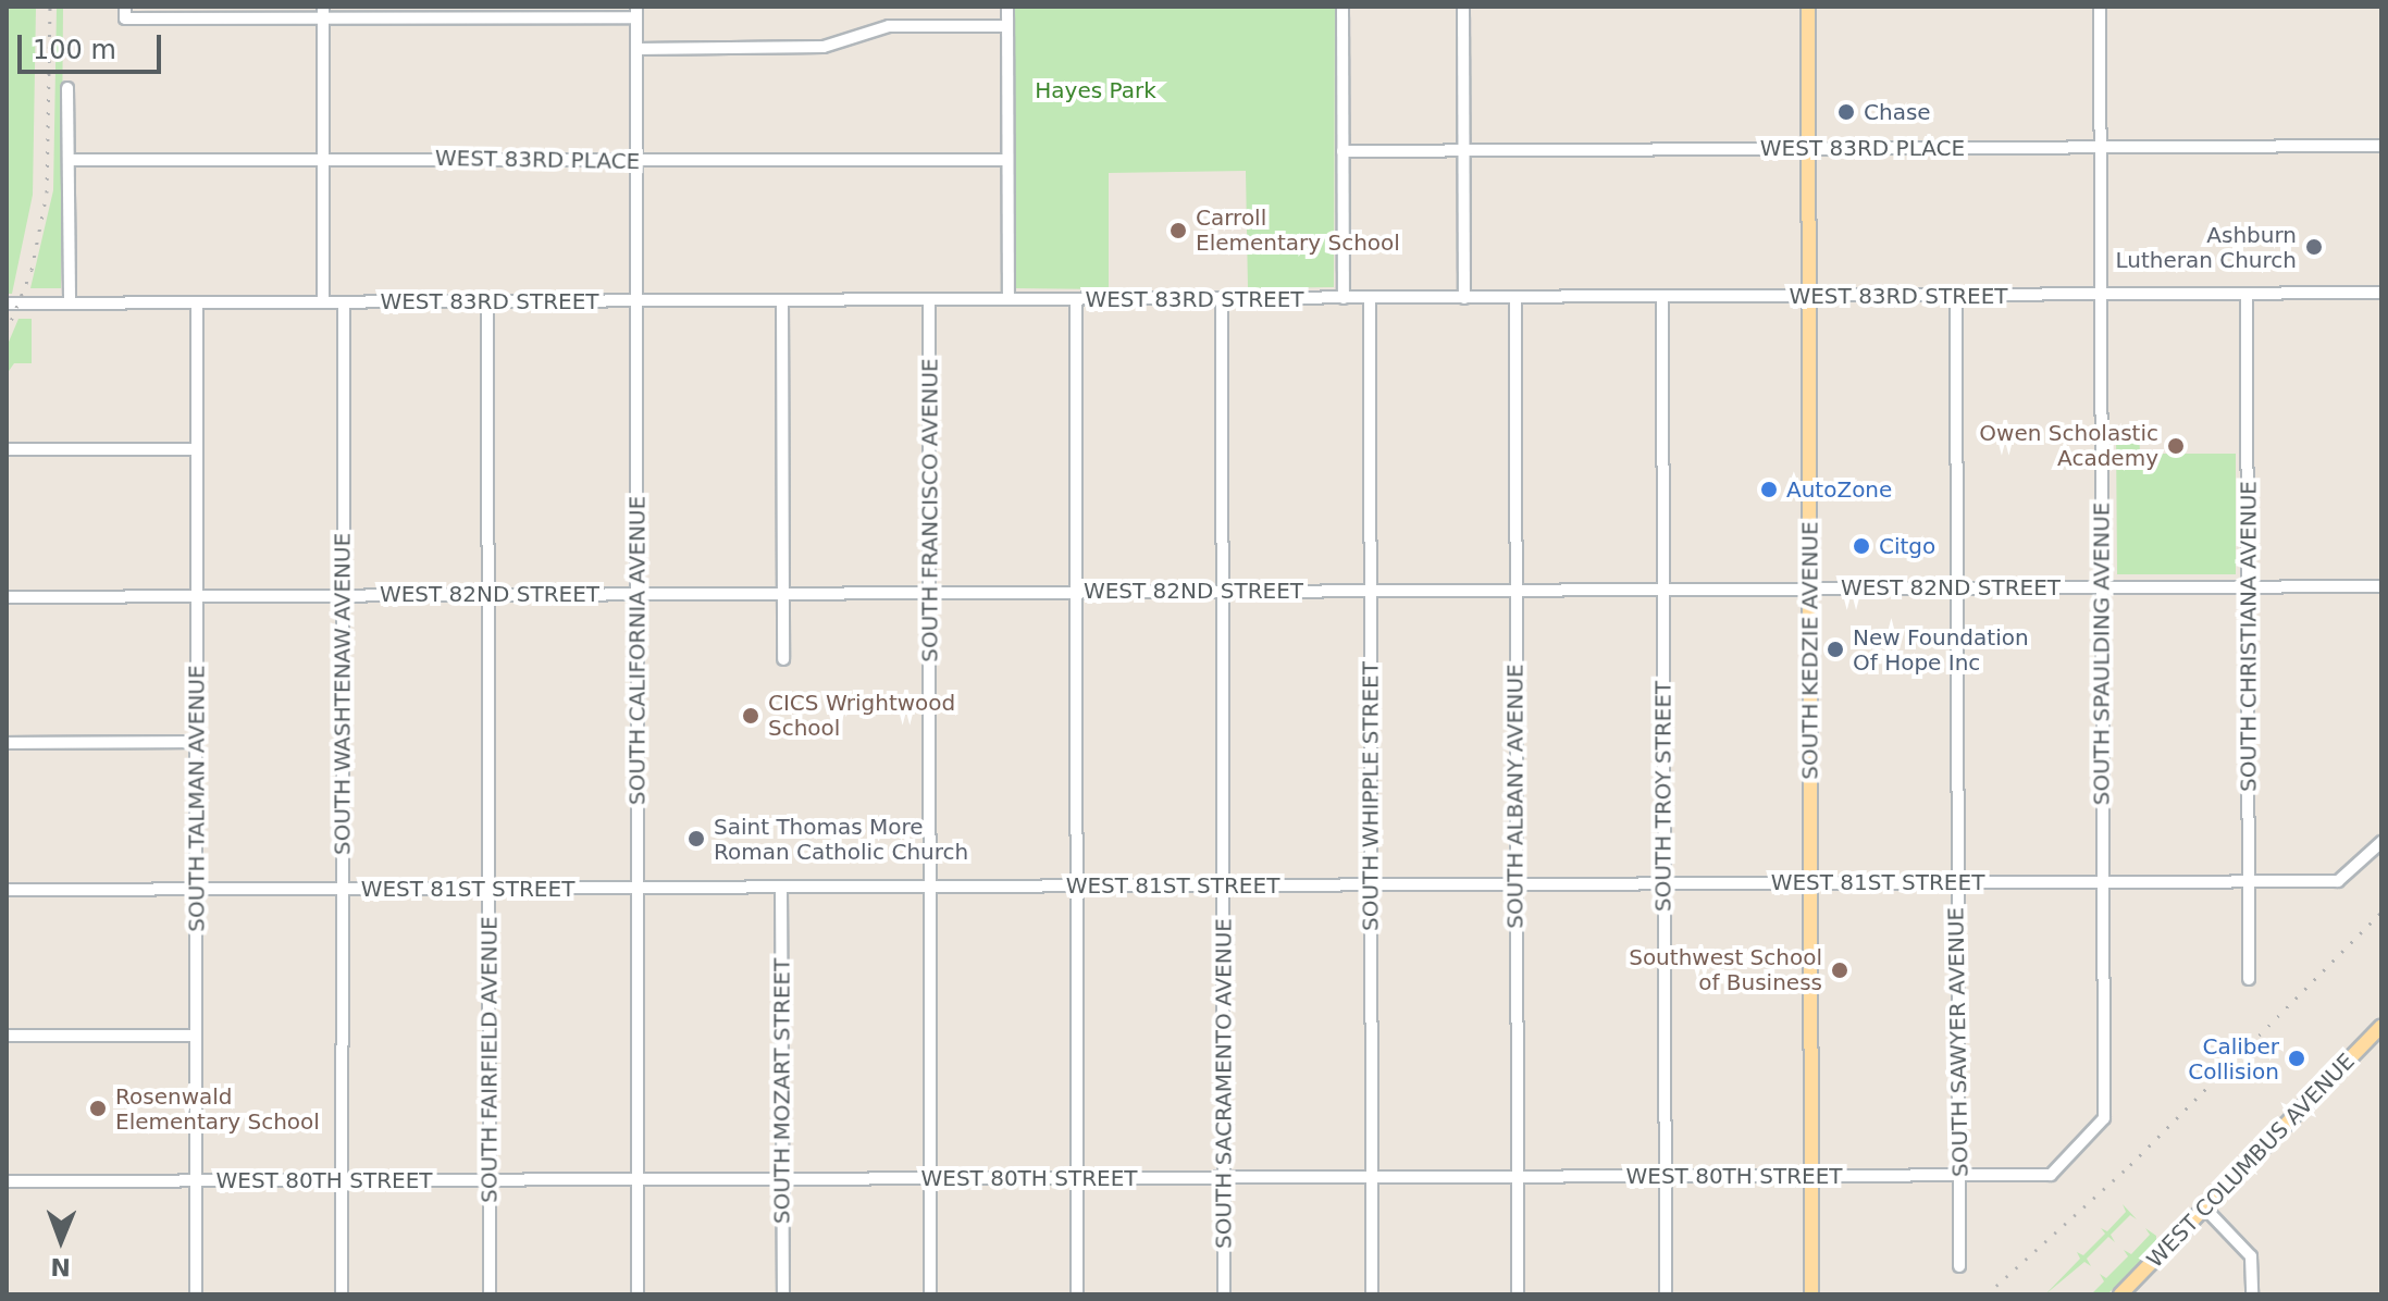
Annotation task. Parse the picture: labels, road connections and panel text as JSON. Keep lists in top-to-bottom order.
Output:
{
  "streets": {
    "main road": ["SOUTH KEDZIE AVENUE", "WEST COLUMBUS AVENUE"],
    "street": [
      "WEST 83RD PLACE",
      "WEST 83RD STREET",
      "SOUTH FRANCISCO AVENUE",
      "WEST 82ND STREET",
      "SOUTH CHRISTIANA AVENUE",
      "SOUTH CALIFORNIA AVENUE",
      "SOUTH SPAULDING AVENUE",
      "SOUTH WASHTENAW AVENUE",
      "SOUTH WHIPPLE STREET",
      "SOUTH ALBANY AVENUE",
      "SOUTH TROY STREET",
      "SOUTH TALMAN AVENUE",
      "WEST 81ST STREET",
      "SOUTH SAWYER AVENUE",
      "SOUTH FAIRFIELD AVENUE",
      "SOUTH SACRAMENTO AVENUE",
      "SOUTH MOZART STREET",
      "WEST 80TH STREET"
    ]
  },
  "crossings": [
    ["WEST 83RD PLACE", "SOUTH CALIFORNIA AVENUE"],
    ["WEST 83RD PLACE", "SOUTH KEDZIE AVENUE"],
    ["WEST 83RD PLACE", "SOUTH SPAULDING AVENUE"],
    ["WEST 83RD STREET", "SOUTH FRANCISCO AVENUE"],
    ["WEST 83RD STREET", "SOUTH CHRISTIANA AVENUE"],
    ["WEST 83RD STREET", "SOUTH CALIFORNIA AVENUE"],
    ["WEST 83RD STREET", "SOUTH KEDZIE AVENUE"],
    ["WEST 83RD STREET", "SOUTH SPAULDING AVENUE"],
    ["WEST 83RD STREET", "SOUTH WASHTENAW AVENUE"],
    ["WEST 83RD STREET", "SOUTH WHIPPLE STREET"],
    ["WEST 83RD STREET", "SOUTH ALBANY AVENUE"],
    ["WEST 83RD STREET", "SOUTH TROY STREET"],
    ["WEST 83RD STREET", "SOUTH TALMAN AVENUE"],
    ["WEST 83RD STREET", "SOUTH SAWYER AVENUE"],
    ["WEST 83RD STREET", "SOUTH FAIRFIELD AVENUE"],
    ["WEST 83RD STREET", "SOUTH SACRAMENTO AVENUE"],
    ["SOUTH FRANCISCO AVENUE", "WEST 82ND STREET"],
    ["SOUTH FRANCISCO AVENUE", "WEST 81ST STREET"],
    ["SOUTH FRANCISCO AVENUE", "WEST 80TH STREET"],
    ["WEST 82ND STREET", "SOUTH CHRISTIANA AVENUE"],
    ["WEST 82ND STREET", "SOUTH CALIFORNIA AVENUE"],
    ["WEST 82ND STREET", "SOUTH KEDZIE AVENUE"],
    ["WEST 82ND STREET", "SOUTH SPAULDING AVENUE"],
    ["WEST 82ND STREET", "SOUTH WASHTENAW AVENUE"],
    ["WEST 82ND STREET", "SOUTH WHIPPLE STREET"],
    ["WEST 82ND STREET", "SOUTH ALBANY AVENUE"],
    ["WEST 82ND STREET", "SOUTH TROY STREET"],
    ["WEST 82ND STREET", "SOUTH TALMAN AVENUE"],
    ["WEST 82ND STREET", "SOUTH SAWYER AVENUE"],
    ["WEST 82ND STREET", "SOUTH FAIRFIELD AVENUE"],
    ["WEST 82ND STREET", "SOUTH SACRAMENTO AVENUE"],
    ["SOUTH CHRISTIANA AVENUE", "WEST 81ST STREET"],
    ["SOUTH CALIFORNIA AVENUE", "WEST 81ST STREET"],
    ["SOUTH CALIFORNIA AVENUE", "WEST 80TH STREET"],
    ["SOUTH KEDZIE AVENUE", "WEST 81ST STREET"],
    ["SOUTH KEDZIE AVENUE", "WEST 80TH STREET"],
    ["SOUTH SPAULDING AVENUE", "WEST 81ST STREET"],
    ["SOUTH SPAULDING AVENUE", "WEST 80TH STREET"],
    ["SOUTH WASHTENAW AVENUE", "WEST 81ST STREET"],
    ["SOUTH WASHTENAW AVENUE", "WEST 80TH STREET"],
    ["SOUTH WHIPPLE STREET", "WEST 81ST STREET"],
    ["SOUTH WHIPPLE STREET", "WEST 80TH STREET"],
    ["SOUTH ALBANY AVENUE", "WEST 81ST STREET"],
    ["SOUTH ALBANY AVENUE", "WEST 80TH STREET"],
    ["SOUTH TROY STREET", "WEST 81ST STREET"],
    ["SOUTH TROY STREET", "WEST 80TH STREET"],
    ["SOUTH TALMAN AVENUE", "WEST 81ST STREET"],
    ["SOUTH TALMAN AVENUE", "WEST 80TH STREET"],
    ["WEST 81ST STREET", "SOUTH SAWYER AVENUE"],
    ["WEST 81ST STREET", "SOUTH FAIRFIELD AVENUE"],
    ["WEST 81ST STREET", "SOUTH SACRAMENTO AVENUE"],
    ["WEST 81ST STREET", "SOUTH MOZART STREET"],
    ["SOUTH SAWYER AVENUE", "WEST 80TH STREET"],
    ["SOUTH FAIRFIELD AVENUE", "WEST 80TH STREET"],
    ["SOUTH SACRAMENTO AVENUE", "WEST 80TH STREET"],
    ["SOUTH MOZART STREET", "WEST 80TH STREET"]
  ],
  "parks": ["Hayes Park"],
  "places": [
    "Chase",
    "Carroll Elementary School",
    "Ashburn Lutheran Church",
    "Owen Scholastic Academy",
    "AutoZone",
    "Citgo",
    "New Foundation Of Hope Inc",
    "CICS Wrightwood School",
    "Saint Thomas More Roman Catholic Church",
    "Southwest School of Business",
    "Caliber Collision",
    "Rosenwald Elementary School"
  ],
  "scale_bar": "100 m",
  "north": "bottom"
}
